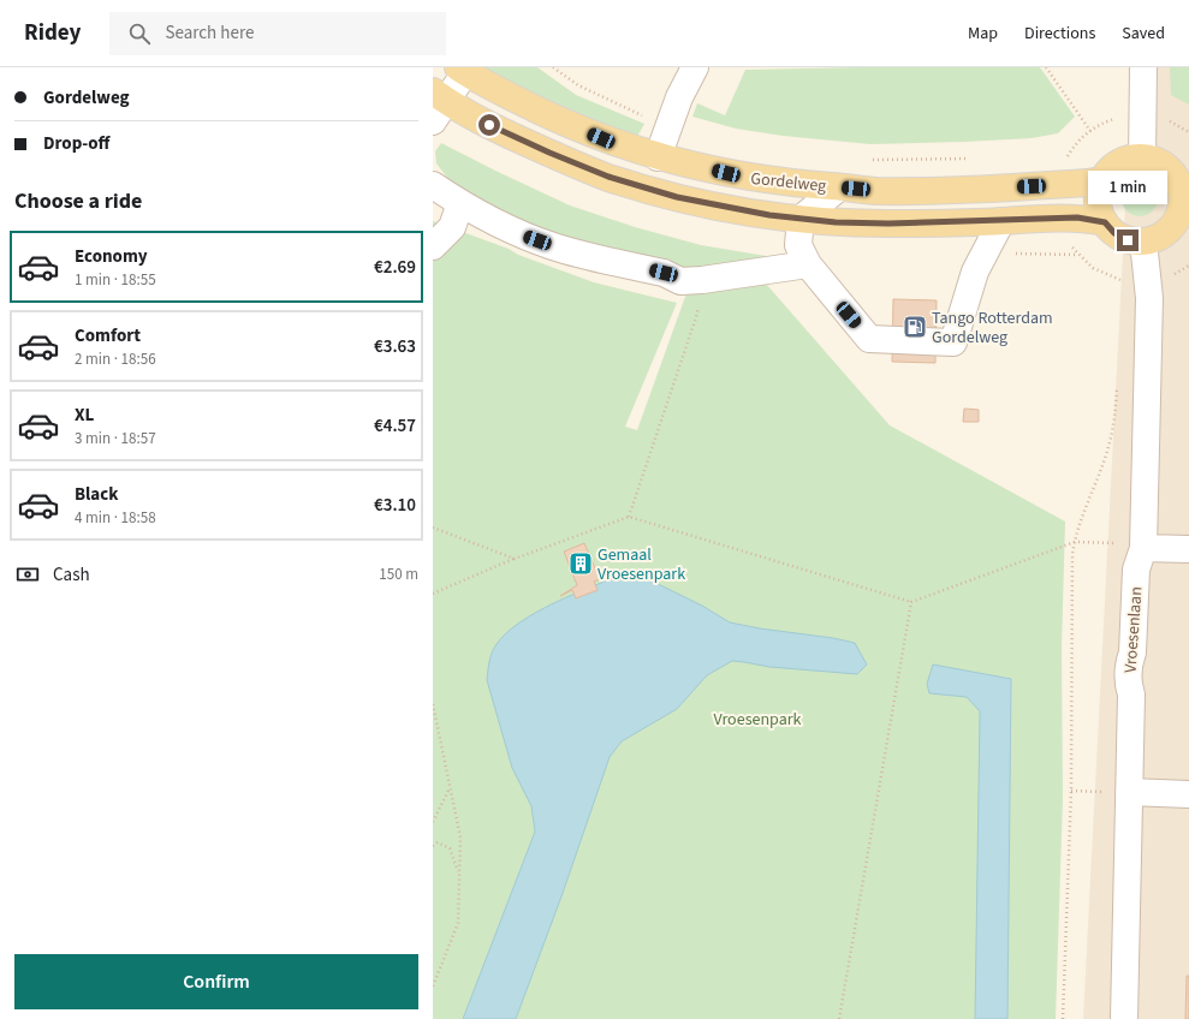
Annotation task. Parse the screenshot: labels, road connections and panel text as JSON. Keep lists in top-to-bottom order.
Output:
{
  "streets": {
    "main road": ["Gordelweg"],
    "street": ["Vroesenlaan"]
  },
  "crossings": [
    ["Gordelweg", "Vroesenlaan"]
  ],
  "parks": ["Vroesenpark"],
  "places": {
    "fuel station": ["Tango Rotterdam Gordelweg"],
    "building": ["Gemaal Vroesenpark"]
  },
  "page": {
    "header": "Ridey",
    "search": "Search here",
    "nav": ["Map", "Directions", "Saved"],
    "banner": ["Gordelweg", "Drop-off"],
    "bubble": "1 min",
    "heading": "Choose a ride",
    "list": [
      {
        "name": "Economy",
        "note": "1 min · 18:55",
        "value": "€2.69"
      },
      {
        "name": "Comfort",
        "note": "2 min · 18:56",
        "value": "€3.63"
      },
      {
        "name": "XL",
        "note": "3 min · 18:57",
        "value": "€4.57"
      },
      {
        "name": "Black",
        "note": "4 min · 18:58",
        "value": "€3.10"
      }
    ],
    "pay": ["Cash", "150 m"],
    "buttons": "Confirm"
  }
}
